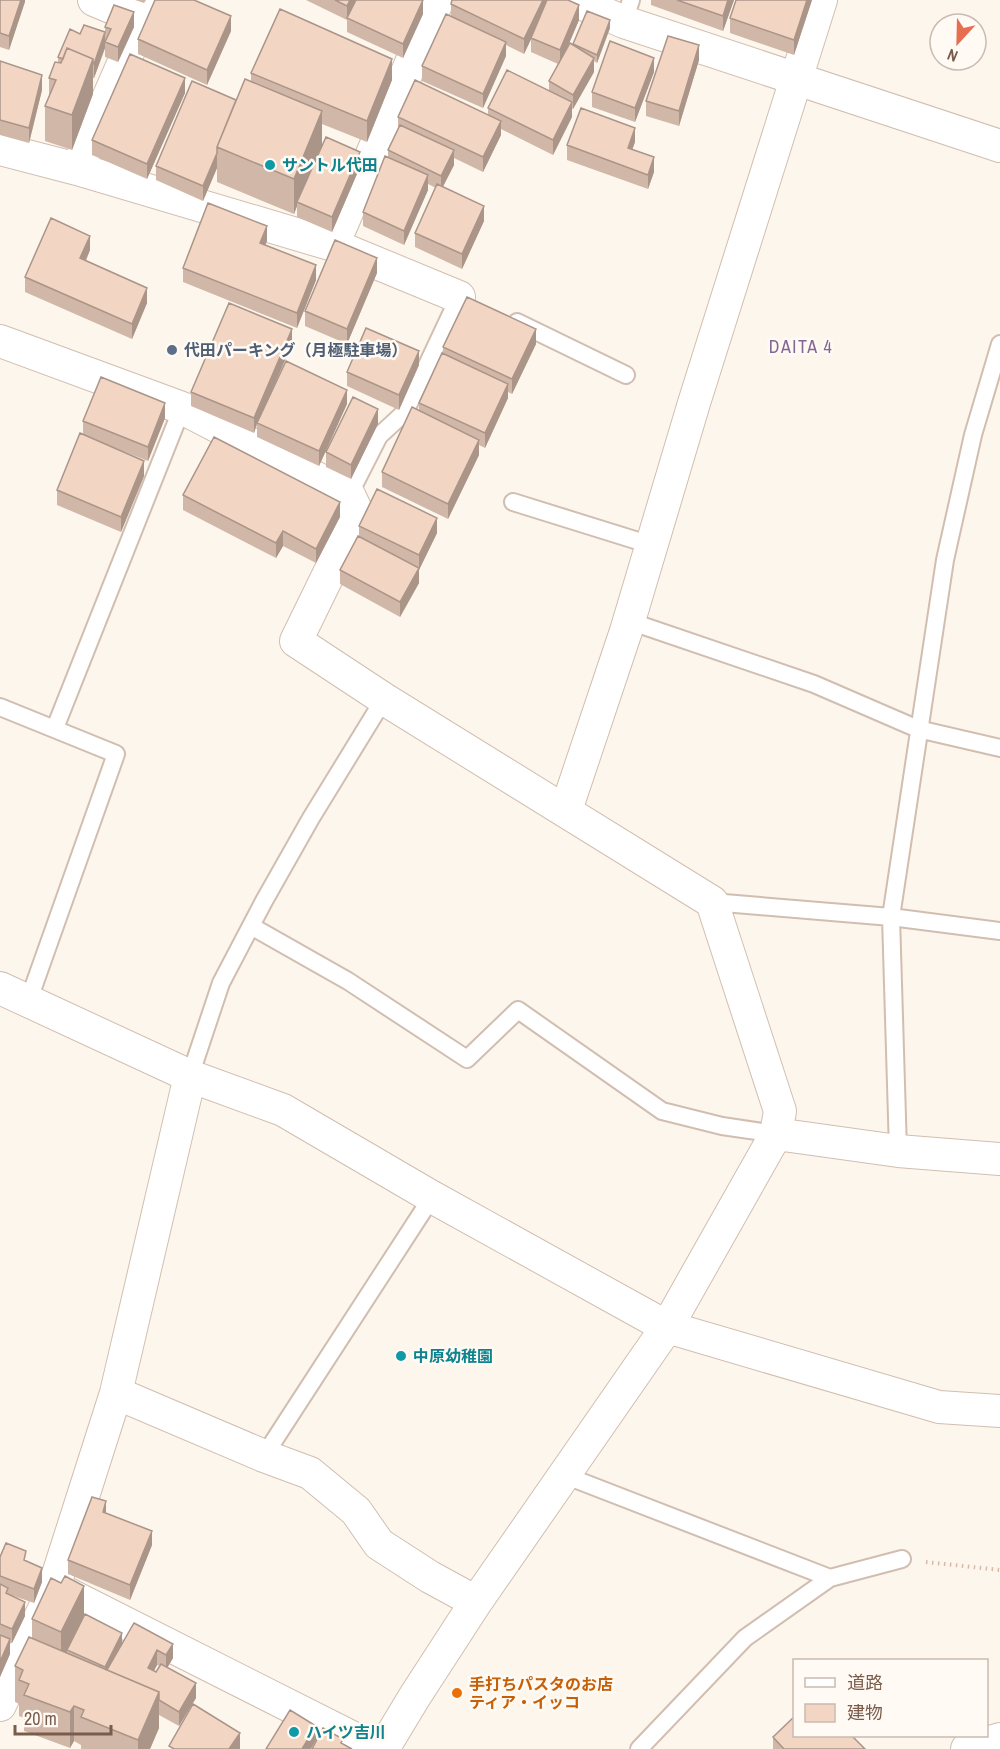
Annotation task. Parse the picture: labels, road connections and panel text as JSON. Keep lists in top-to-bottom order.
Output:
{
  "districts": ["DAITA 4"],
  "places": [
    "サントル代田",
    "代田パーキング（月極駐車場）",
    "中原幼稚園",
    "手打ちパスタのお店 ティア・イッコ",
    "ハイツ吉川"
  ],
  "legend": ["道路", "建物"],
  "scale_bar": "20 m",
  "north": "bottom"
}
